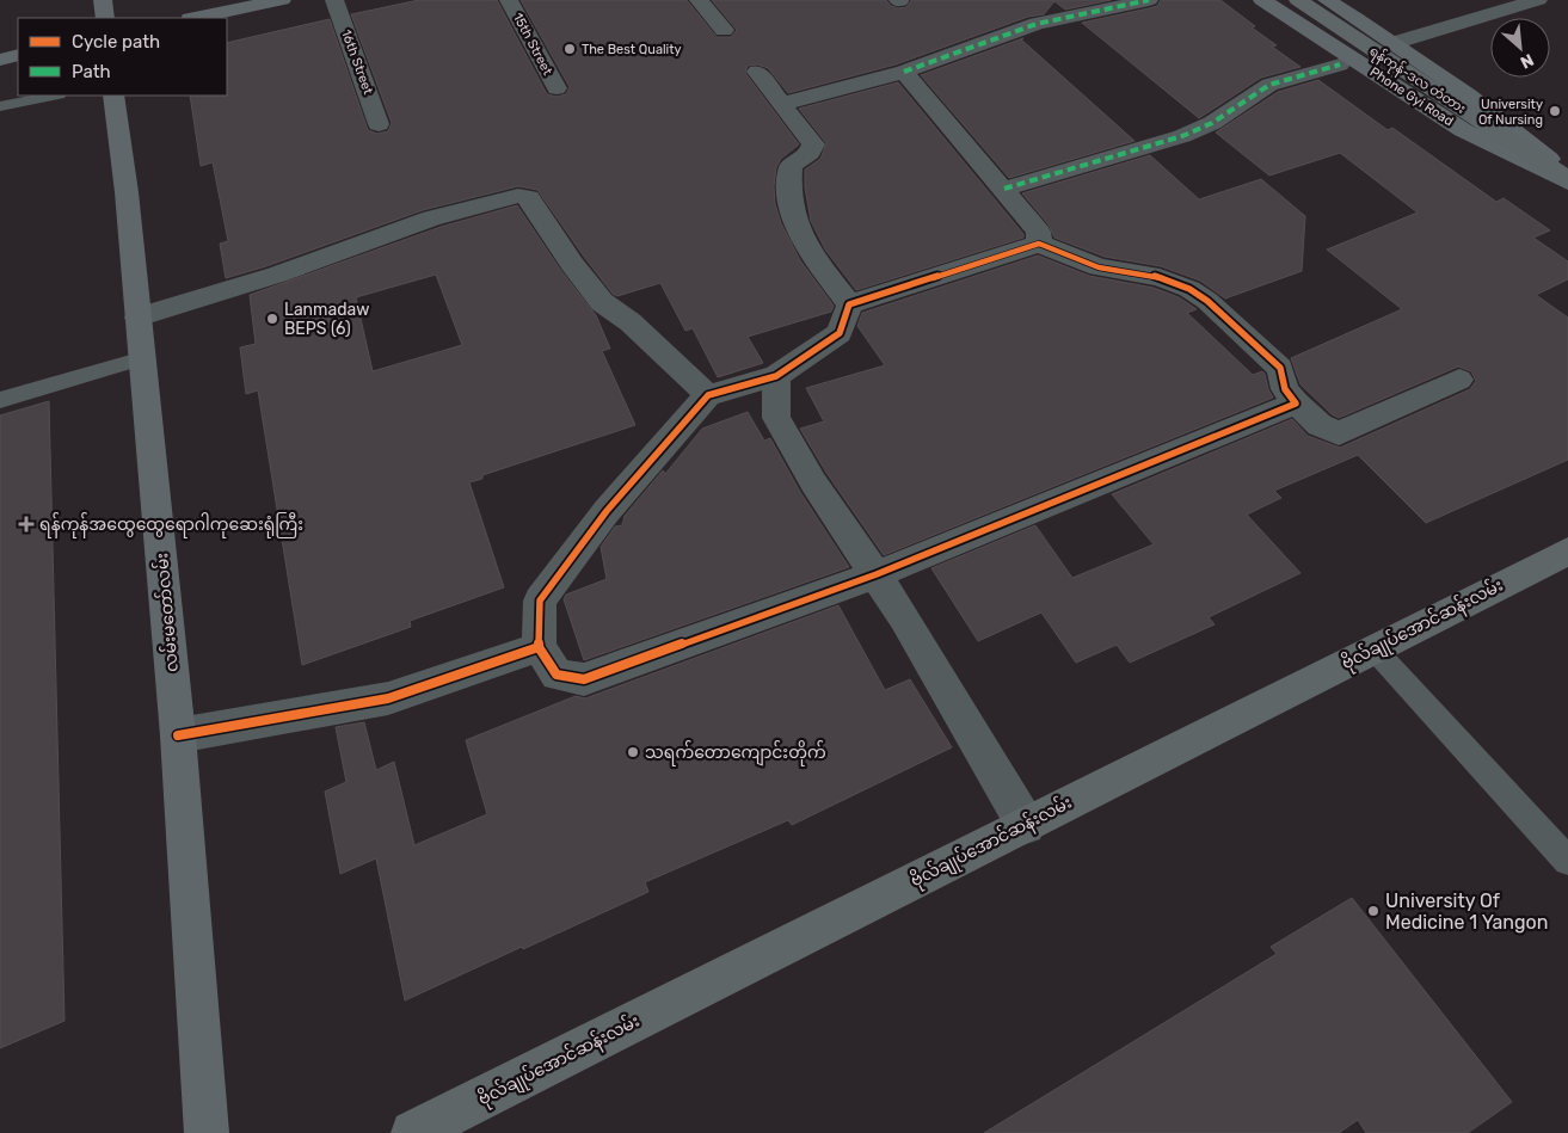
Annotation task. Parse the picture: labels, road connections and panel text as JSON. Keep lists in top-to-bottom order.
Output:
{
  "streets": {
    "main road": [
      "ရန်ကုန်-ဒလ တံတား",
      "Phone Gyi Road",
      "လမ်းမတော်လမ်း",
      "ဗိုလ်ချုပ်အောင်ဆန်းလမ်း"
    ],
    "street": ["15th Street", "16th Street"]
  },
  "crossings": [
    ["ရန်ကုန်-ဒလ တံတား", "Phone Gyi Road"]
  ],
  "places": {
    "other": [
      "The Best Quality",
      "University Of Nursing",
      "Lanmadaw BEPS (6)",
      "သရက်တောကျောင်းတိုက်",
      "University Of Medicine 1 Yangon"
    ],
    "health": ["ရန်ကုန်အထွေထွေရောဂါကုဆေးရုံကြီး"]
  },
  "legend": ["Cycle path", "Path"],
  "north": "bottom right"
}
